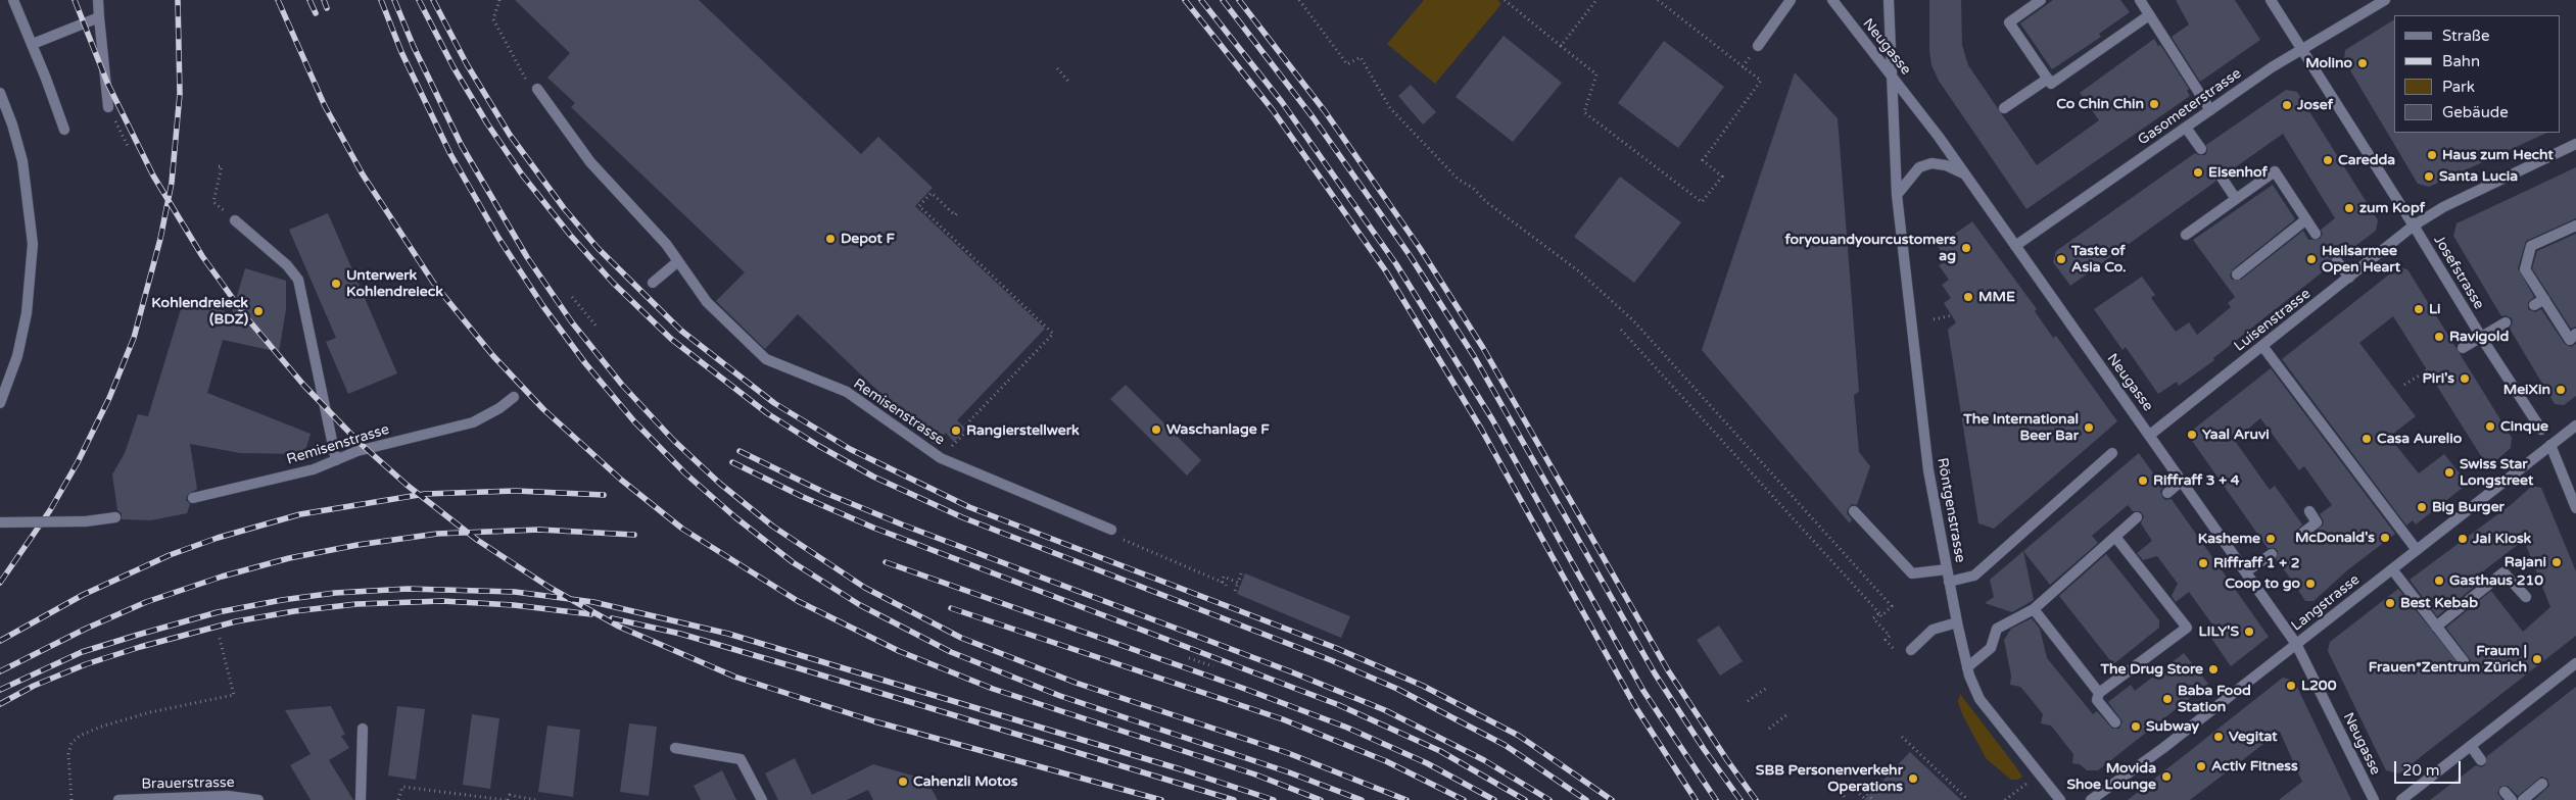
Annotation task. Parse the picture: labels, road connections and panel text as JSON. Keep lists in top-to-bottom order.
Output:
{
  "streets": {
    "street": [
      "Neugasse",
      "Gasometerstrasse",
      "Josefstrasse",
      "Luisenstrasse",
      "Remisenstrasse",
      "Röntgenstrasse",
      "Langstrasse",
      "Brauerstrasse"
    ]
  },
  "crossings": [
    ["Neugasse", "Gasometerstrasse"],
    ["Neugasse", "Luisenstrasse"],
    ["Neugasse", "Röntgenstrasse"],
    ["Neugasse", "Langstrasse"],
    ["Gasometerstrasse", "Josefstrasse"],
    ["Josefstrasse", "Luisenstrasse"]
  ],
  "places": [
    "Molino",
    "Co Chin Chin",
    "Josef",
    "Haus zum Hecht",
    "Caredda",
    "Eisenhof",
    "Santa Lucia",
    "zum Kopf",
    "Depot F",
    "foryouandyourcustomers ag",
    "Taste of Asia Co.",
    "Heilsarmee Open Heart",
    "Unterwerk Kohlendreieck",
    "MME",
    "Li",
    "Kohlendreieck (BDZ)",
    "Ravigold",
    "Piri's",
    "MeiXin",
    "Cinque",
    "The International Beer Bar",
    "Waschanlage F",
    "Rangierstellwerk",
    "Yaal Aruvi",
    "Casa Aurelio",
    "Swiss Star Longstreet",
    "Riffraff 3 + 4",
    "Big Burger",
    "McDonald's",
    "Kasheme",
    "Jai Kiosk",
    "Rajani",
    "Riffraff 1 + 2",
    "Gasthaus 210",
    "Coop to go",
    "Best Kebab",
    "LILY'S",
    "Fraum | Frauen*Zentrum Zürich",
    "The Drug Store",
    "L200",
    "Baba Food Station",
    "Subway",
    "Vegitat",
    "Activ Fitness",
    "Movida Shoe Lounge",
    "SBB Personenverkehr Operations",
    "Cahenzli Motos"
  ],
  "legend": [
    "Straße",
    "Bahn",
    "Park",
    "Gebäude"
  ],
  "scale_bar": "20 m"
}
